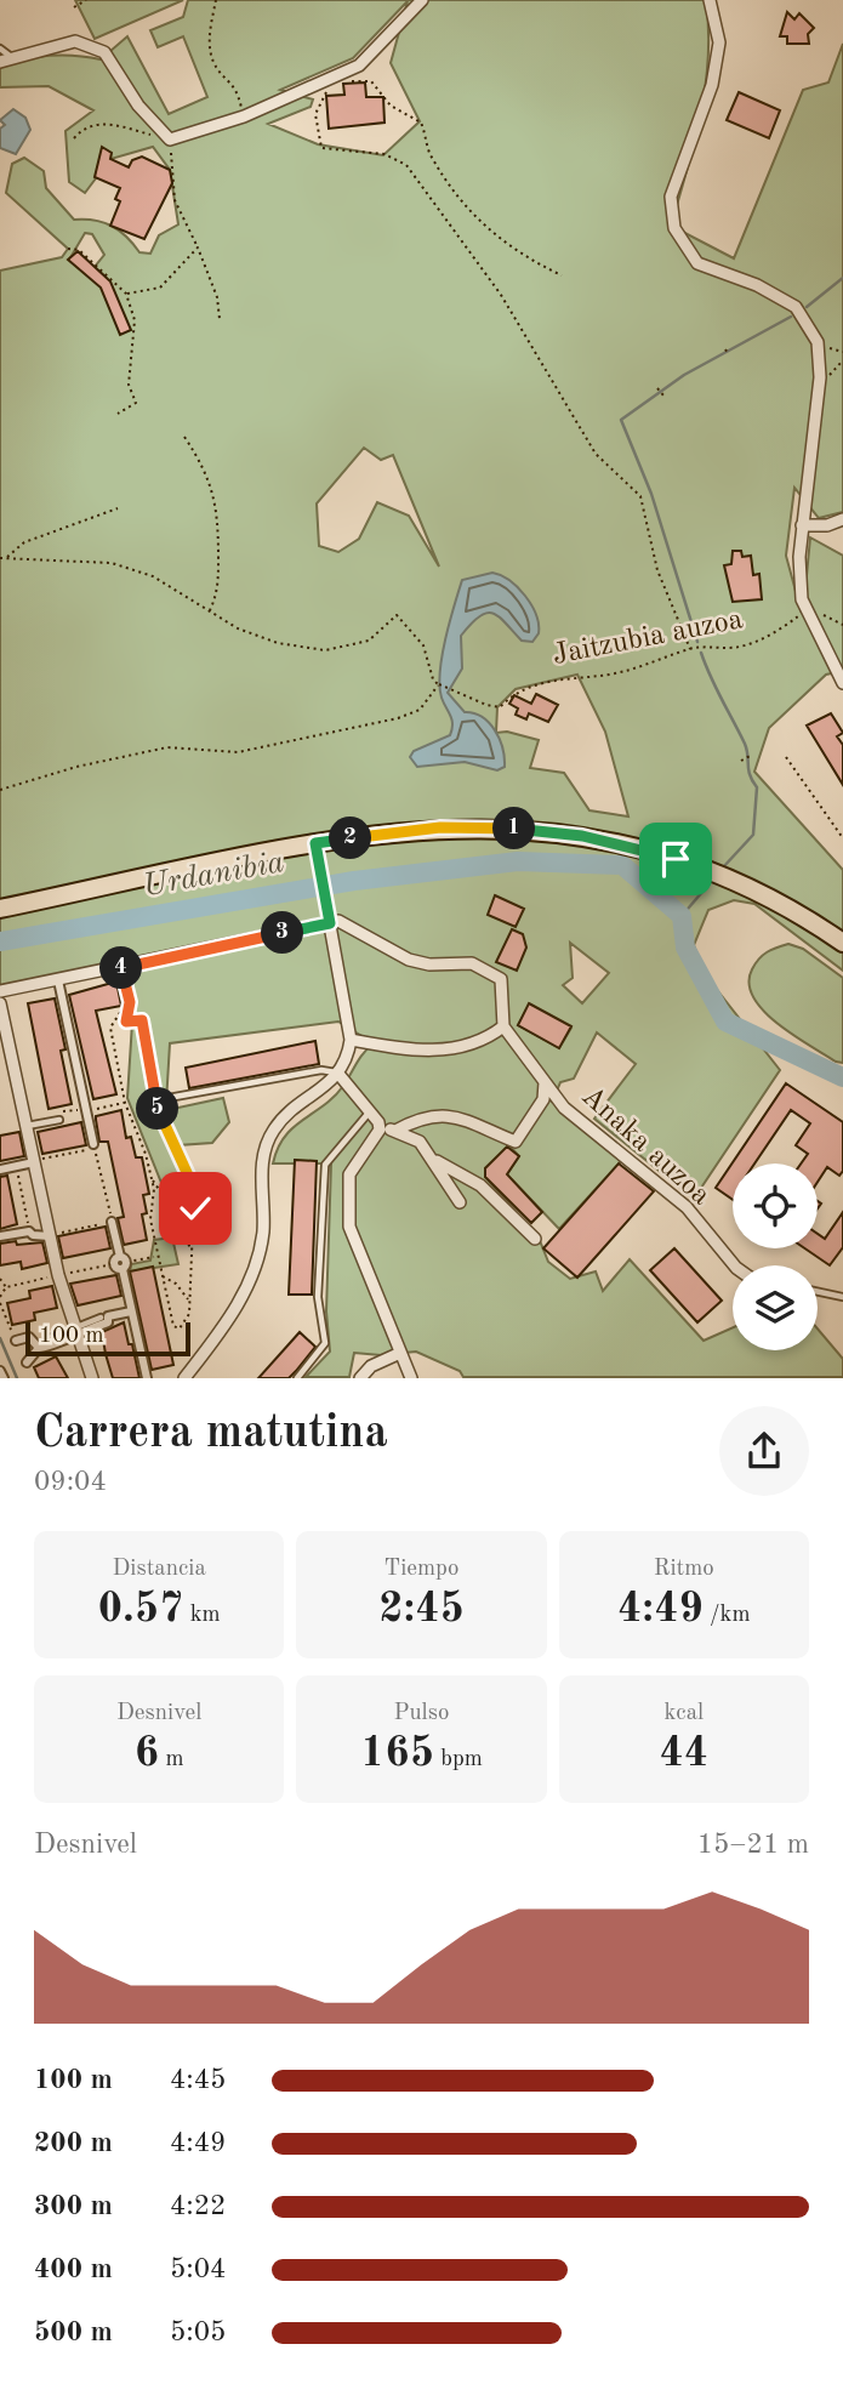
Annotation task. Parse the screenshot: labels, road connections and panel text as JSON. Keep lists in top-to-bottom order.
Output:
{
  "streets": {
    "street": ["Anaka auzoa"],
    "path": ["Jaitzubia auzoa"]
  },
  "water": ["Urdanibia"],
  "scale_bar": "100 m",
  "page": {
    "pins": [
      "1",
      "2",
      "3",
      "4",
      "5"
    ],
    "scale": "100 m",
    "heading": ["Carrera matutina", "09:04"],
    "stats": [
      ["Distancia", "0.57 km"],
      ["Tiempo", "2:45"],
      ["Ritmo", "4:49 /km"],
      ["Desnivel", "6 m"],
      ["Pulso", "165 bpm"],
      ["kcal", "44"]
    ],
    "chart": ["Desnivel", "15–21 m"],
    "list": [
      {
        "name": "100 m",
        "note": "4:45"
      },
      {
        "name": "200 m",
        "note": "4:49"
      },
      {
        "name": "300 m",
        "note": "4:22"
      },
      {
        "name": "400 m",
        "note": "5:04"
      },
      {
        "name": "500 m",
        "note": "5:05"
      }
    ]
  }
}
